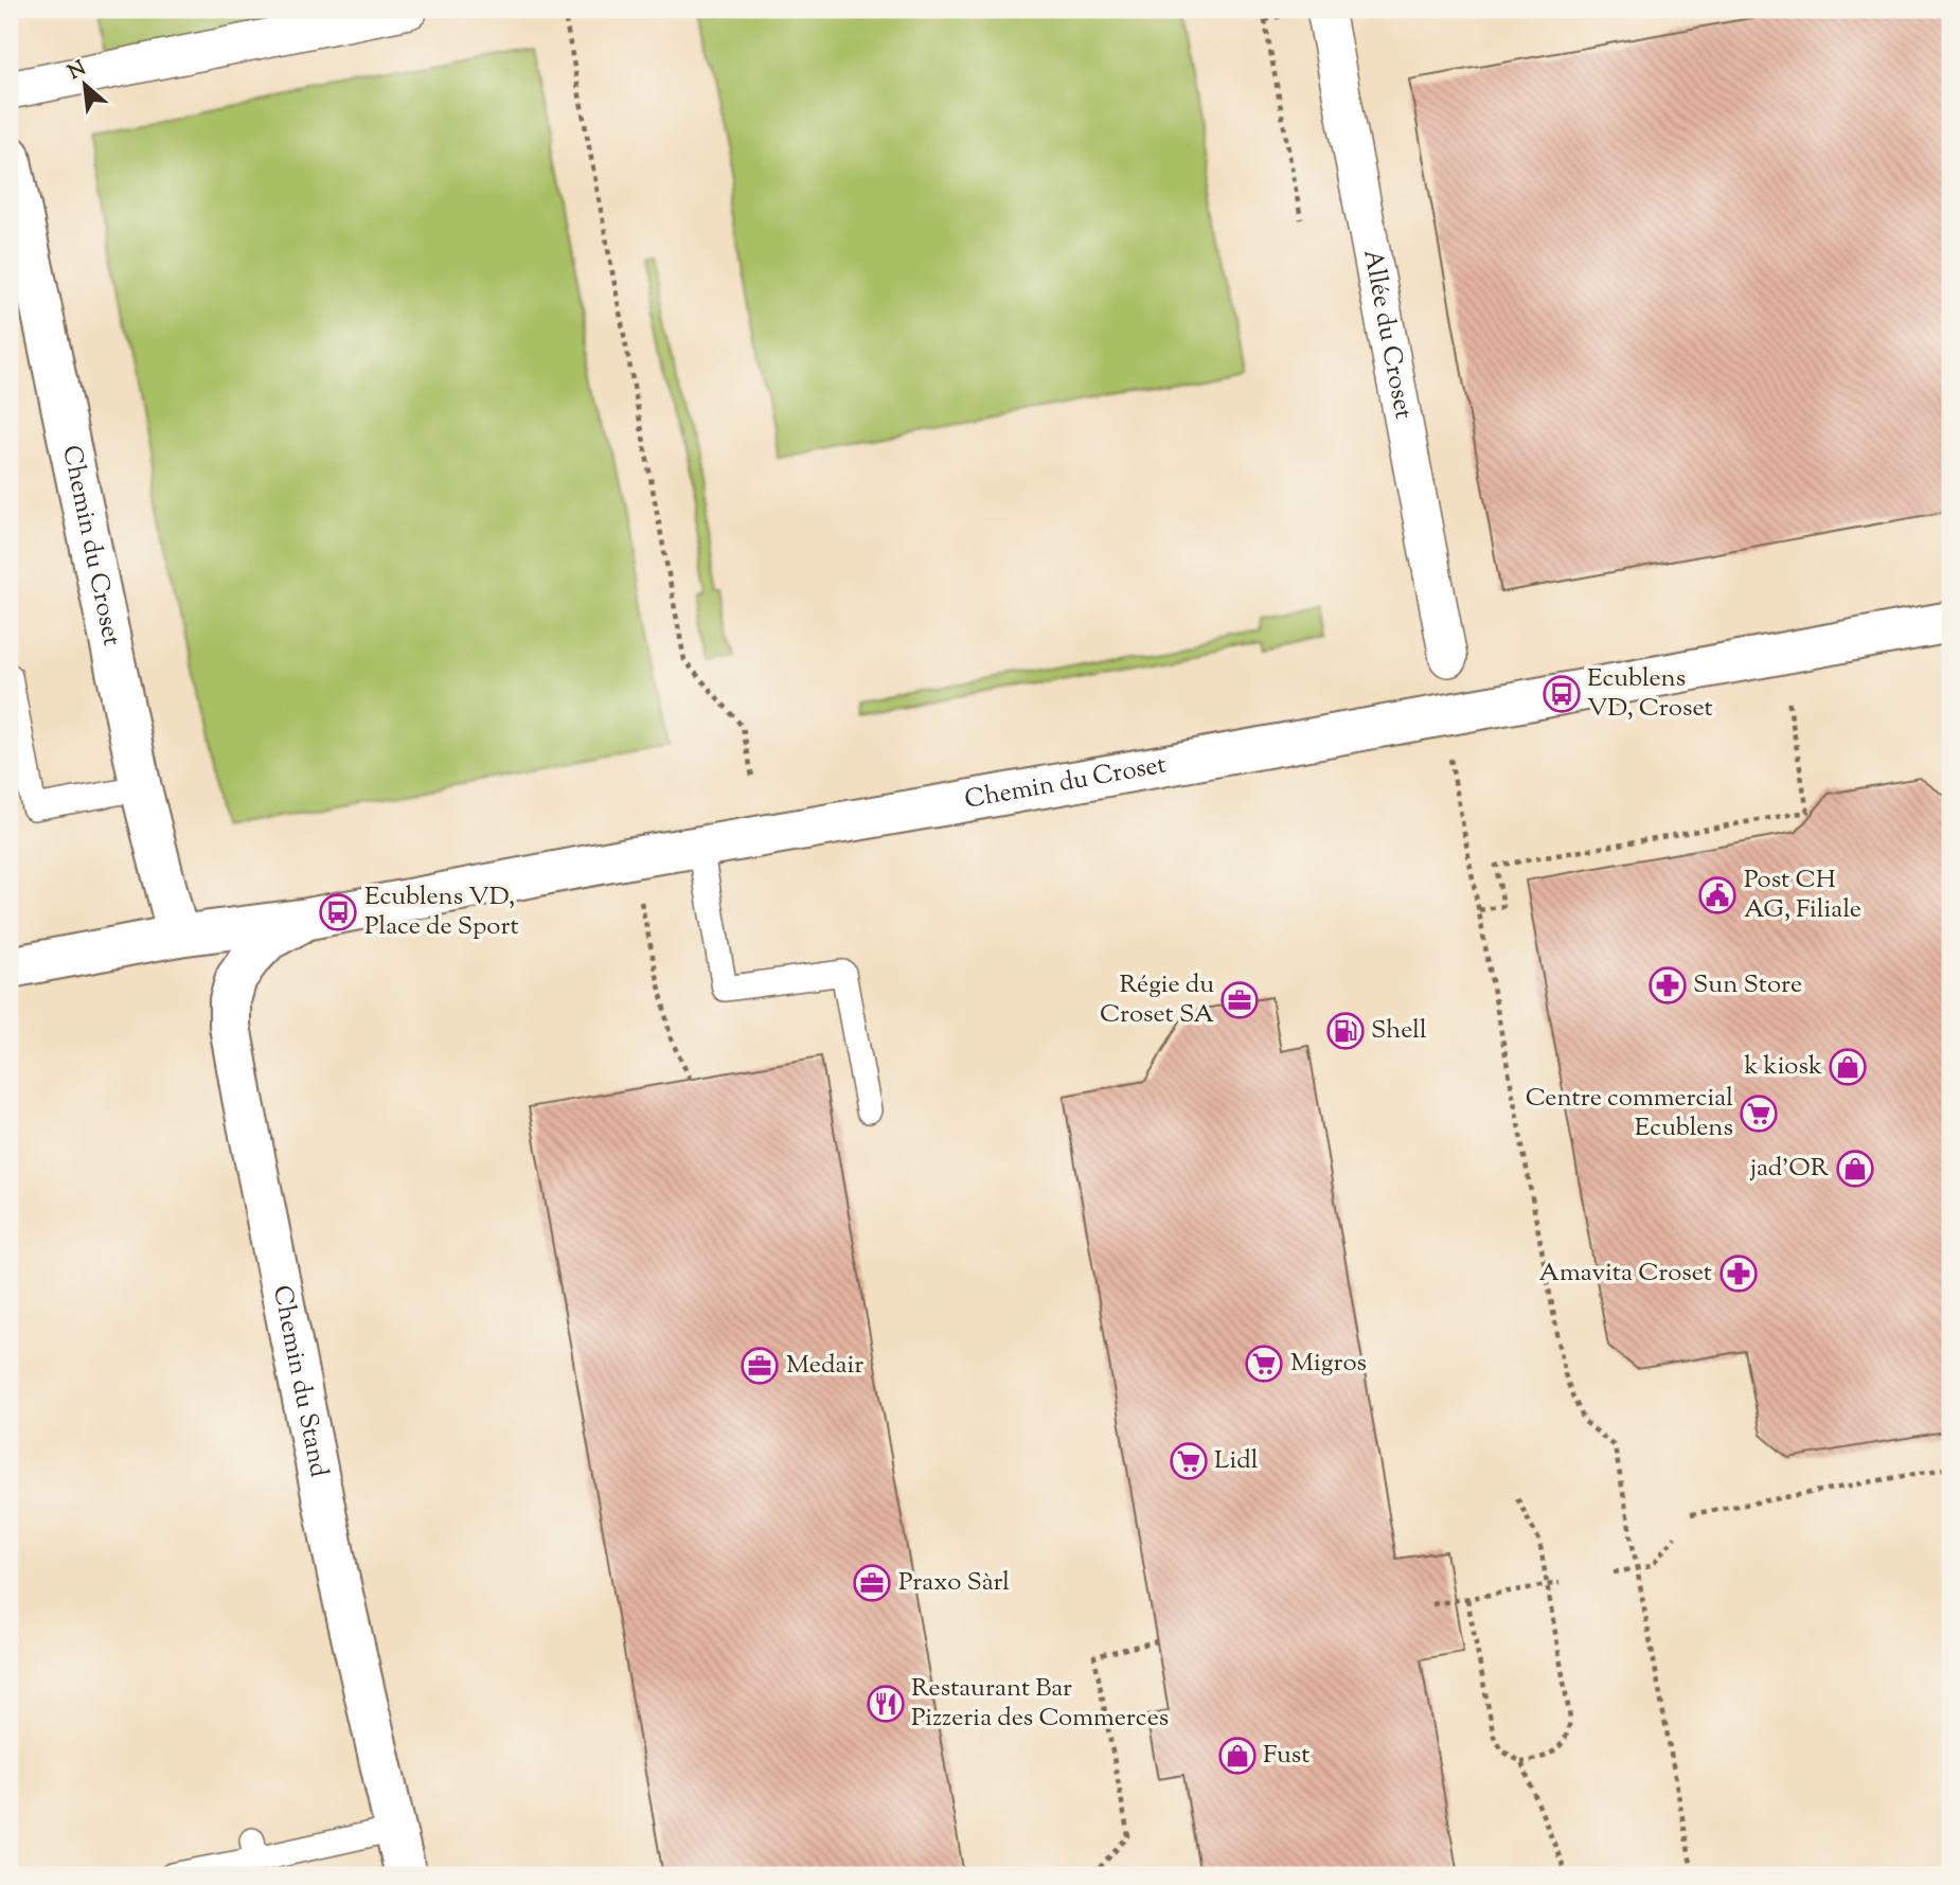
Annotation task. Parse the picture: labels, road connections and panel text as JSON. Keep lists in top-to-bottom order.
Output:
{
  "streets": {
    "street": ["Allée du Croset", "Chemin du Croset", "Chemin du Stand"]
  },
  "crossings": [
    ["Chemin du Croset", "Chemin du Stand"]
  ],
  "places": {
    "bus stop": ["Ecublens VD, Croset", "Ecublens VD, Place de Sport"],
    "public building": ["Post CH AG, Filiale"],
    "pharmacy": ["Sun Store", "Amavita Croset"],
    "office": ["Régie du Croset SA", "Medair", "Praxo Sàrl"],
    "fuel station": ["Shell"],
    "shop": ["k kiosk", "jad'OR", "Fust"],
    "supermarket": ["Centre commercial Ecublens", "Migros", "Lidl"],
    "restaurant": ["Restaurant Bar Pizzeria des Commerces"]
  },
  "north": "top left"
}
